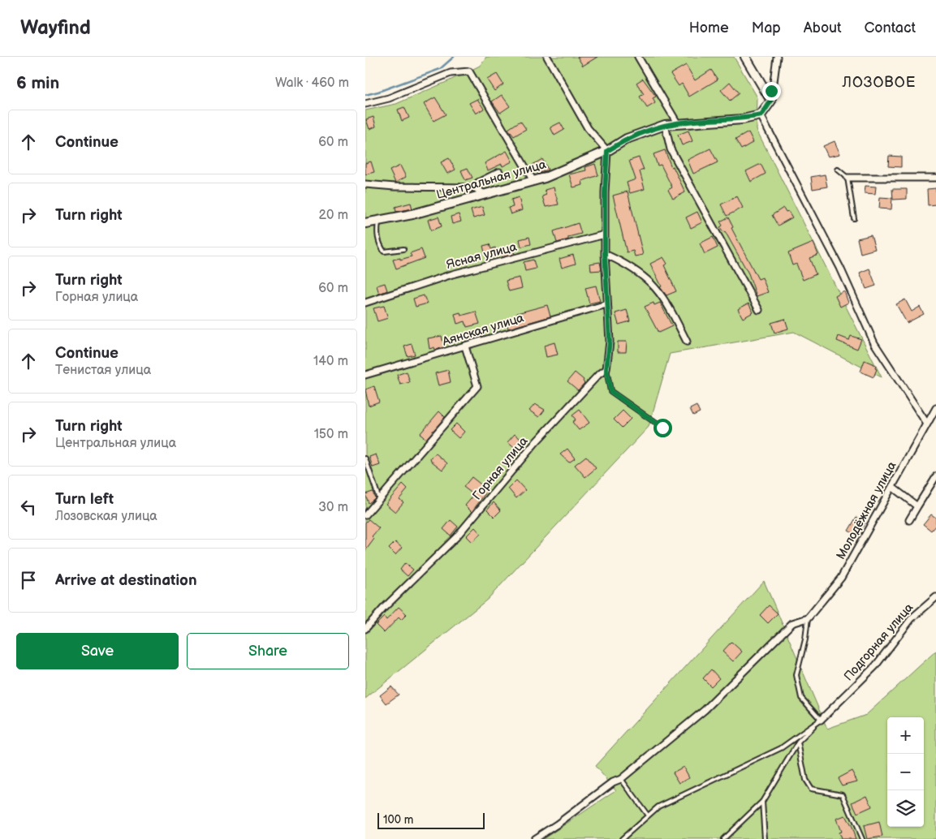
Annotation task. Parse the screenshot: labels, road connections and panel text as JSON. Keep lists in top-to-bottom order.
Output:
{
  "streets": {
    "main road": ["Центральная улица"],
    "street": [
      "Ясная улица",
      "Аянская улица",
      "Горная улица",
      "Молодёжная улица",
      "Подгорная улица"
    ]
  },
  "districts": ["ЛОЗОВОЕ"],
  "scale_bar": "100 m",
  "page": {
    "header": "Wayfind",
    "nav": [
      "Home",
      "Map",
      "About",
      "Contact"
    ],
    "heading": ["6 min", "Walk · 460 m"],
    "list": [
      ["Continue", "60 m"],
      ["Turn right", "20 m"],
      ["Turn right", "Горная улица", "60 m"],
      ["Continue", "Тенистая улица", "140 m"],
      ["Turn right", "Центральная улица", "150 m"],
      ["Turn left", "Лозовская улица", "30 m"],
      "Arrive at destination"
    ],
    "buttons": ["Save", "Share"],
    "map_buttons": ["+", "−"],
    "scale": "100 m"
  }
}
